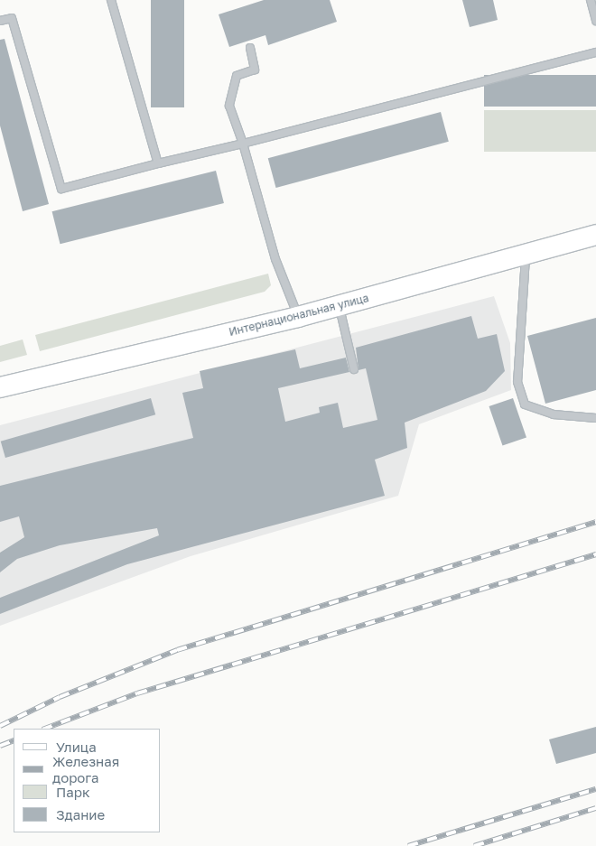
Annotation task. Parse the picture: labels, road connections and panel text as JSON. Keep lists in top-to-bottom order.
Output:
{
  "streets": {
    "main road": ["Интернациональная улица"]
  },
  "legend": [
    "Улица",
    "Железная дорога",
    "Парк",
    "Здание"
  ]
}
